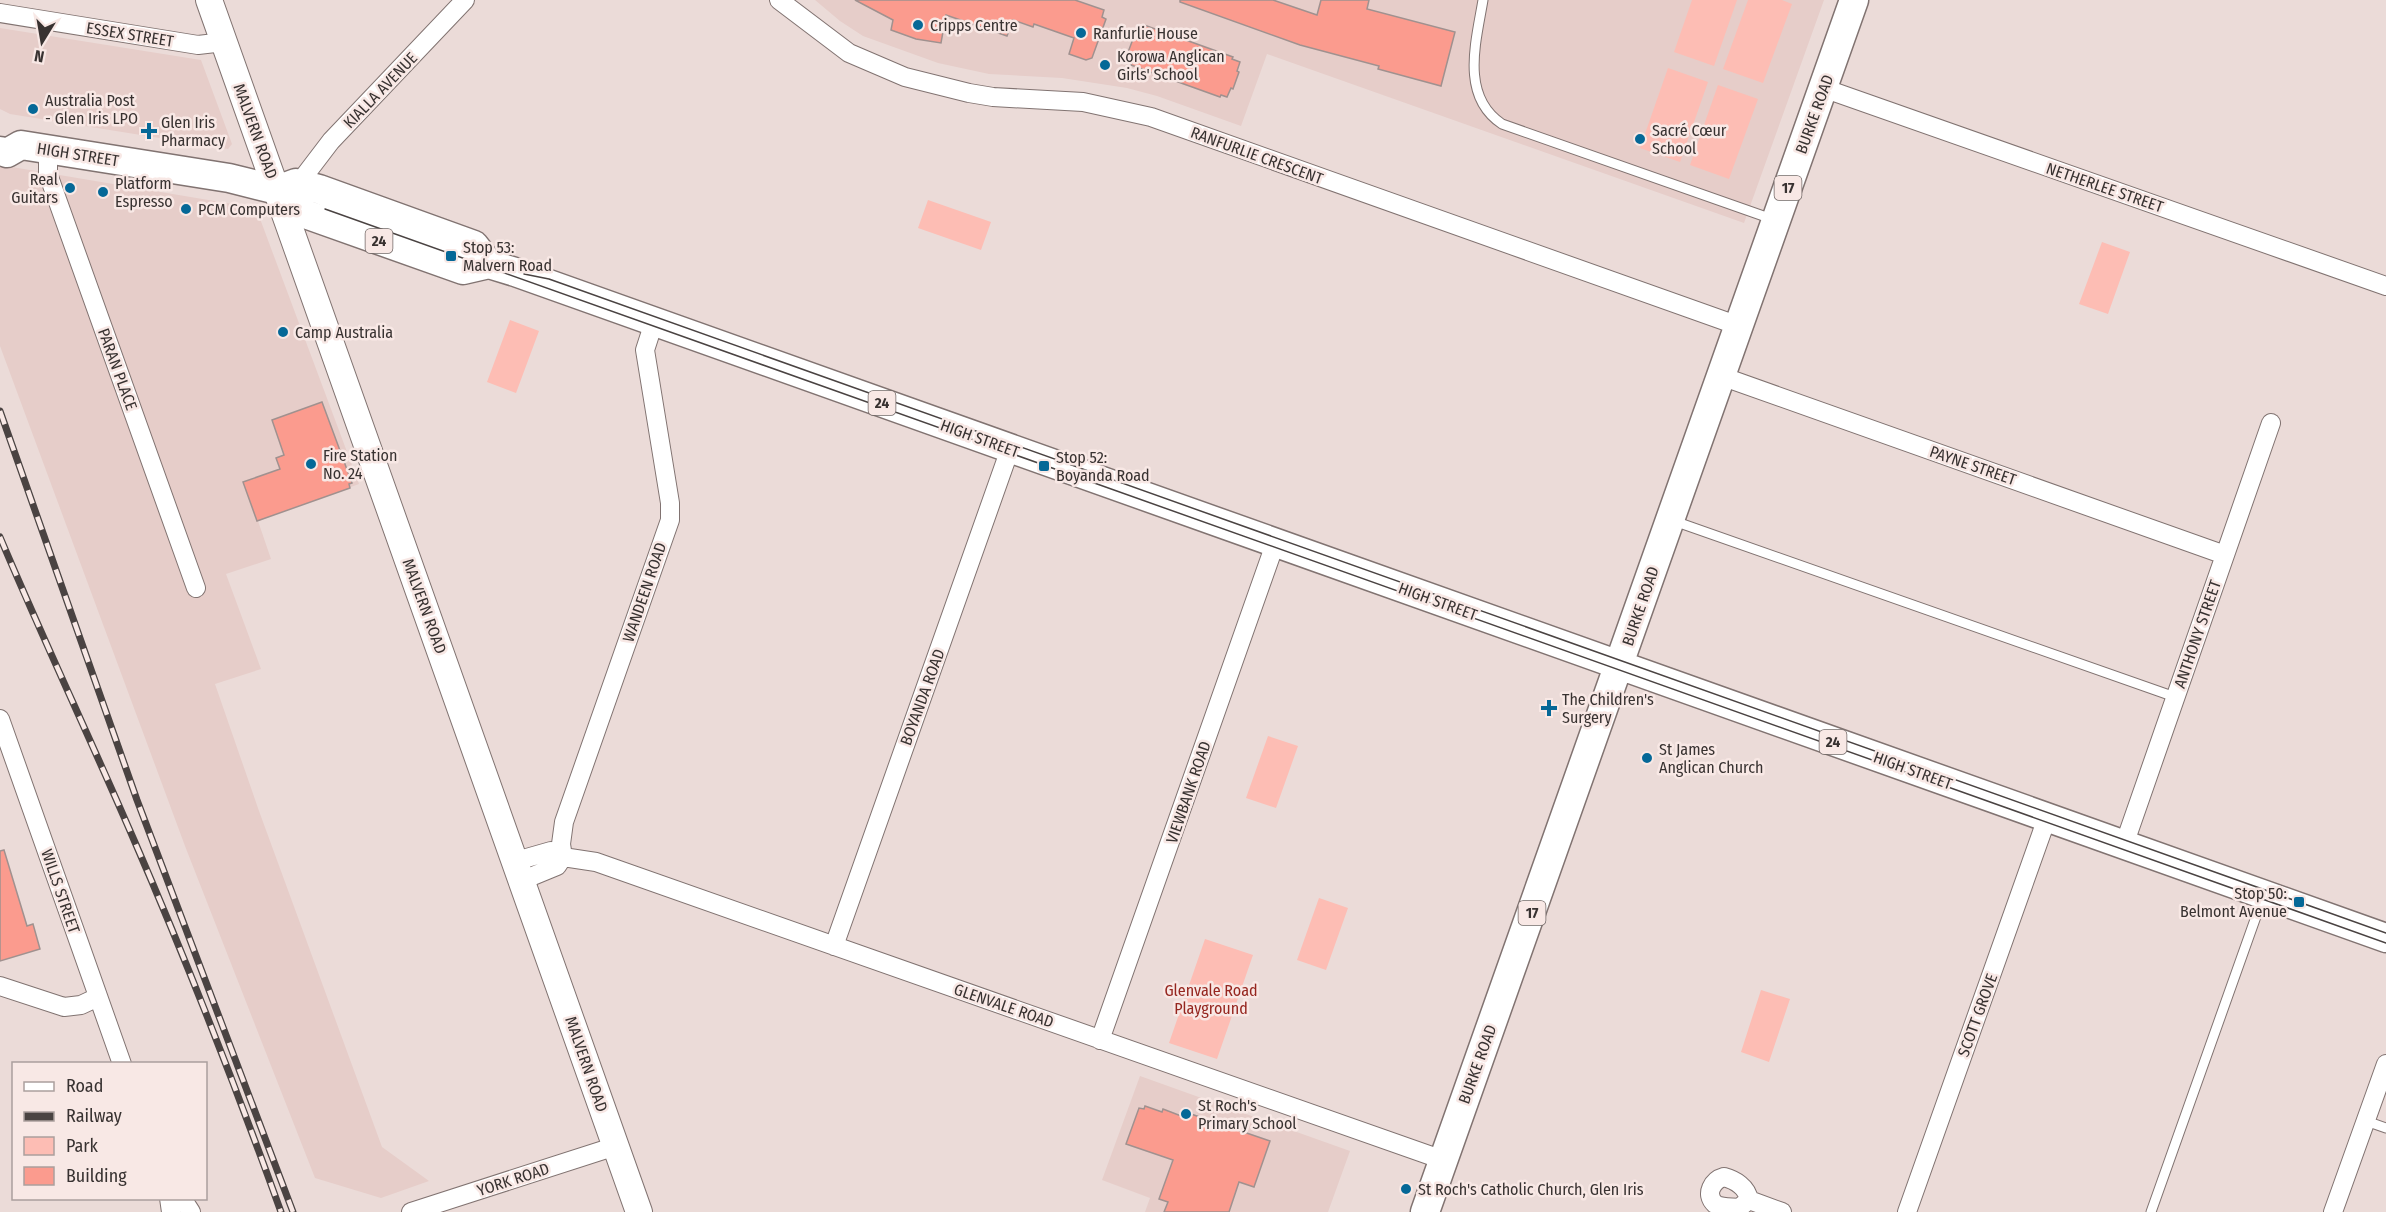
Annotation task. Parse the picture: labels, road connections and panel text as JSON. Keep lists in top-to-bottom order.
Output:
{
  "streets": {
    "main road": [
      "BURKE ROAD",
      "MALVERN ROAD",
      "HIGH STREET",
      "17",
      "24"
    ],
    "street": [
      "ESSEX STREET",
      "KIALLA AVENUE",
      "RANFURLIE CRESCENT",
      "NETHERLEE STREET",
      "PARAN PLACE",
      "PAYNE STREET",
      "WANDEEN ROAD",
      "ANTHONY STREET",
      "BOYANDA ROAD",
      "VIEWBANK ROAD",
      "WILLS STREET",
      "GLENVALE ROAD",
      "SCOTT GROVE",
      "YORK ROAD"
    ]
  },
  "crossings": [
    ["ESSEX STREET", "MALVERN ROAD"],
    ["KIALLA AVENUE", "MALVERN ROAD"],
    ["KIALLA AVENUE", "HIGH STREET"],
    ["BURKE ROAD", "HIGH STREET"],
    ["BURKE ROAD", "RANFURLIE CRESCENT"],
    ["BURKE ROAD", "NETHERLEE STREET"],
    ["BURKE ROAD", "PAYNE STREET"],
    ["BURKE ROAD", "GLENVALE ROAD"],
    ["MALVERN ROAD", "HIGH STREET"],
    ["MALVERN ROAD", "YORK ROAD"],
    ["HIGH STREET", "PARAN PLACE"],
    ["HIGH STREET", "WANDEEN ROAD"],
    ["HIGH STREET", "ANTHONY STREET"],
    ["HIGH STREET", "BOYANDA ROAD"],
    ["HIGH STREET", "VIEWBANK ROAD"],
    ["HIGH STREET", "SCOTT GROVE"],
    ["PAYNE STREET", "ANTHONY STREET"],
    ["WANDEEN ROAD", "GLENVALE ROAD"],
    ["BOYANDA ROAD", "GLENVALE ROAD"],
    ["VIEWBANK ROAD", "GLENVALE ROAD"]
  ],
  "parks": ["Glenvale Road Playground"],
  "places": {
    "other": [
      "Cripps Centre",
      "Ranfurlie House",
      "Korowa Anglican Girls' School",
      "Australia Post - Glen Iris LPO",
      "Sacré Cœur School",
      "Real Guitars",
      "Platform Espresso",
      "PCM Computers",
      "Camp Australia",
      "Fire Station No. 24",
      "St James Anglican Church",
      "St Roch's Primary School",
      "St Roch's Catholic Church, Glen Iris"
    ],
    "health": ["Glen Iris Pharmacy", "The Children's Surgery"],
    "transit": ["Stop 53: Malvern Road", "Stop 52: Boyanda Road", "Stop 50: Belmont Avenue"]
  },
  "legend": [
    "Road",
    "Railway",
    "Park",
    "Building"
  ],
  "north": "bottom"
}
